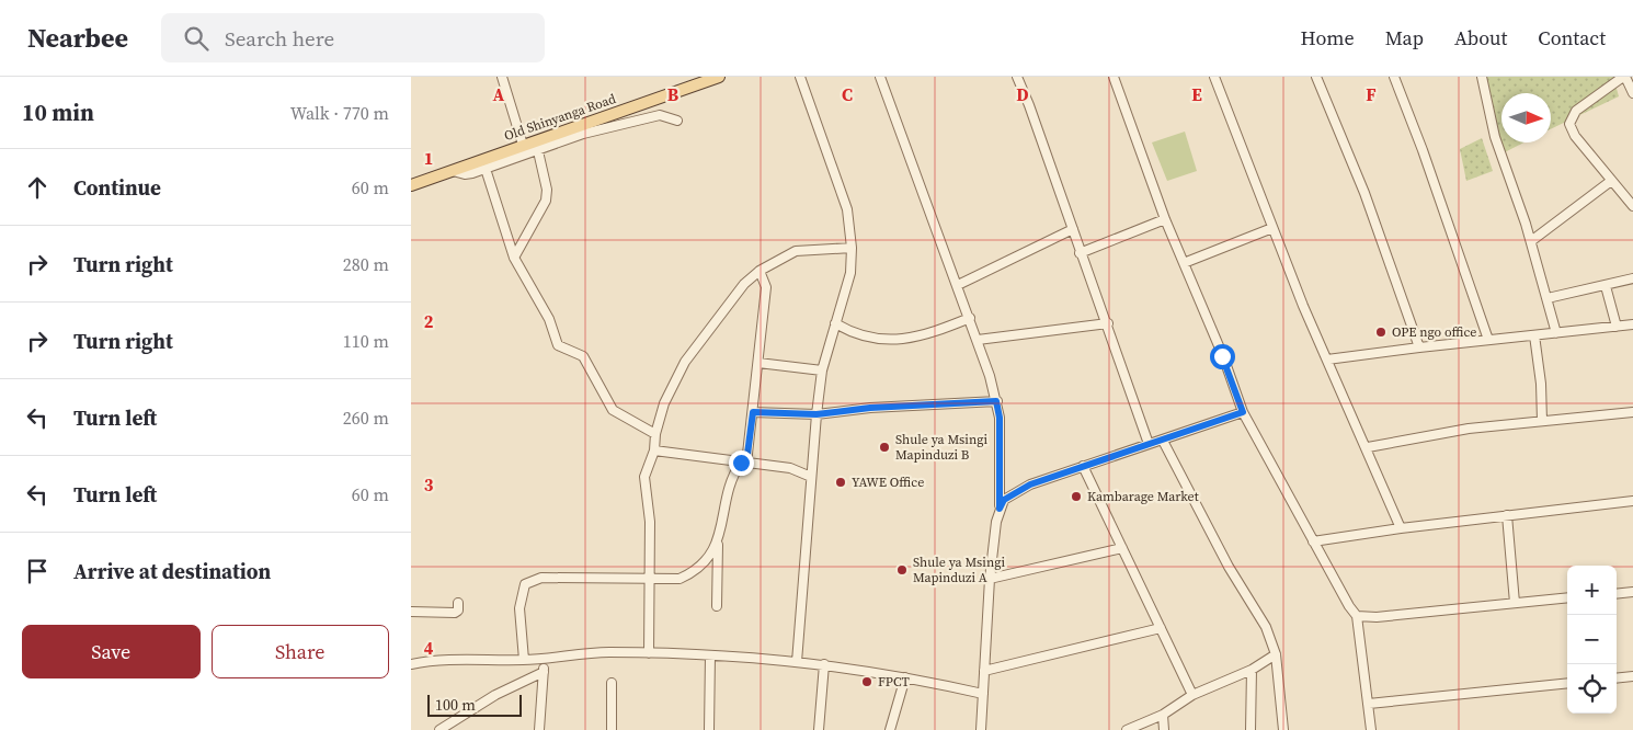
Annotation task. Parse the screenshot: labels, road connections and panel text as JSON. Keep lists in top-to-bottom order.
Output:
{
  "streets": {
    "main road": ["Old Shinyanga Road"]
  },
  "places": [
    "OPE ngo office",
    "Shule ya Msingi Mapinduzi B",
    "YAWE Office",
    "Kambarage Market",
    "Shule ya Msingi Mapinduzi A",
    "FPCT"
  ],
  "scale_bar": "100 m",
  "north": "right",
  "page": {
    "header": "Nearbee",
    "search": "Search here",
    "nav": [
      "Home",
      "Map",
      "About",
      "Contact"
    ],
    "heading": ["10 min", "Walk · 770 m"],
    "list": [
      ["Continue", "60 m"],
      ["Turn right", "280 m"],
      ["Turn right", "110 m"],
      ["Turn left", "260 m"],
      ["Turn left", "60 m"],
      "Arrive at destination"
    ],
    "map_buttons": ["+", "−"],
    "buttons": ["Save", "Share"],
    "scale": "100 m"
  },
  "grid": {
    "columns": [
      "A",
      "B",
      "C",
      "D",
      "E",
      "F"
    ],
    "rows": [
      "1",
      "2",
      "3",
      "4"
    ]
  }
}
